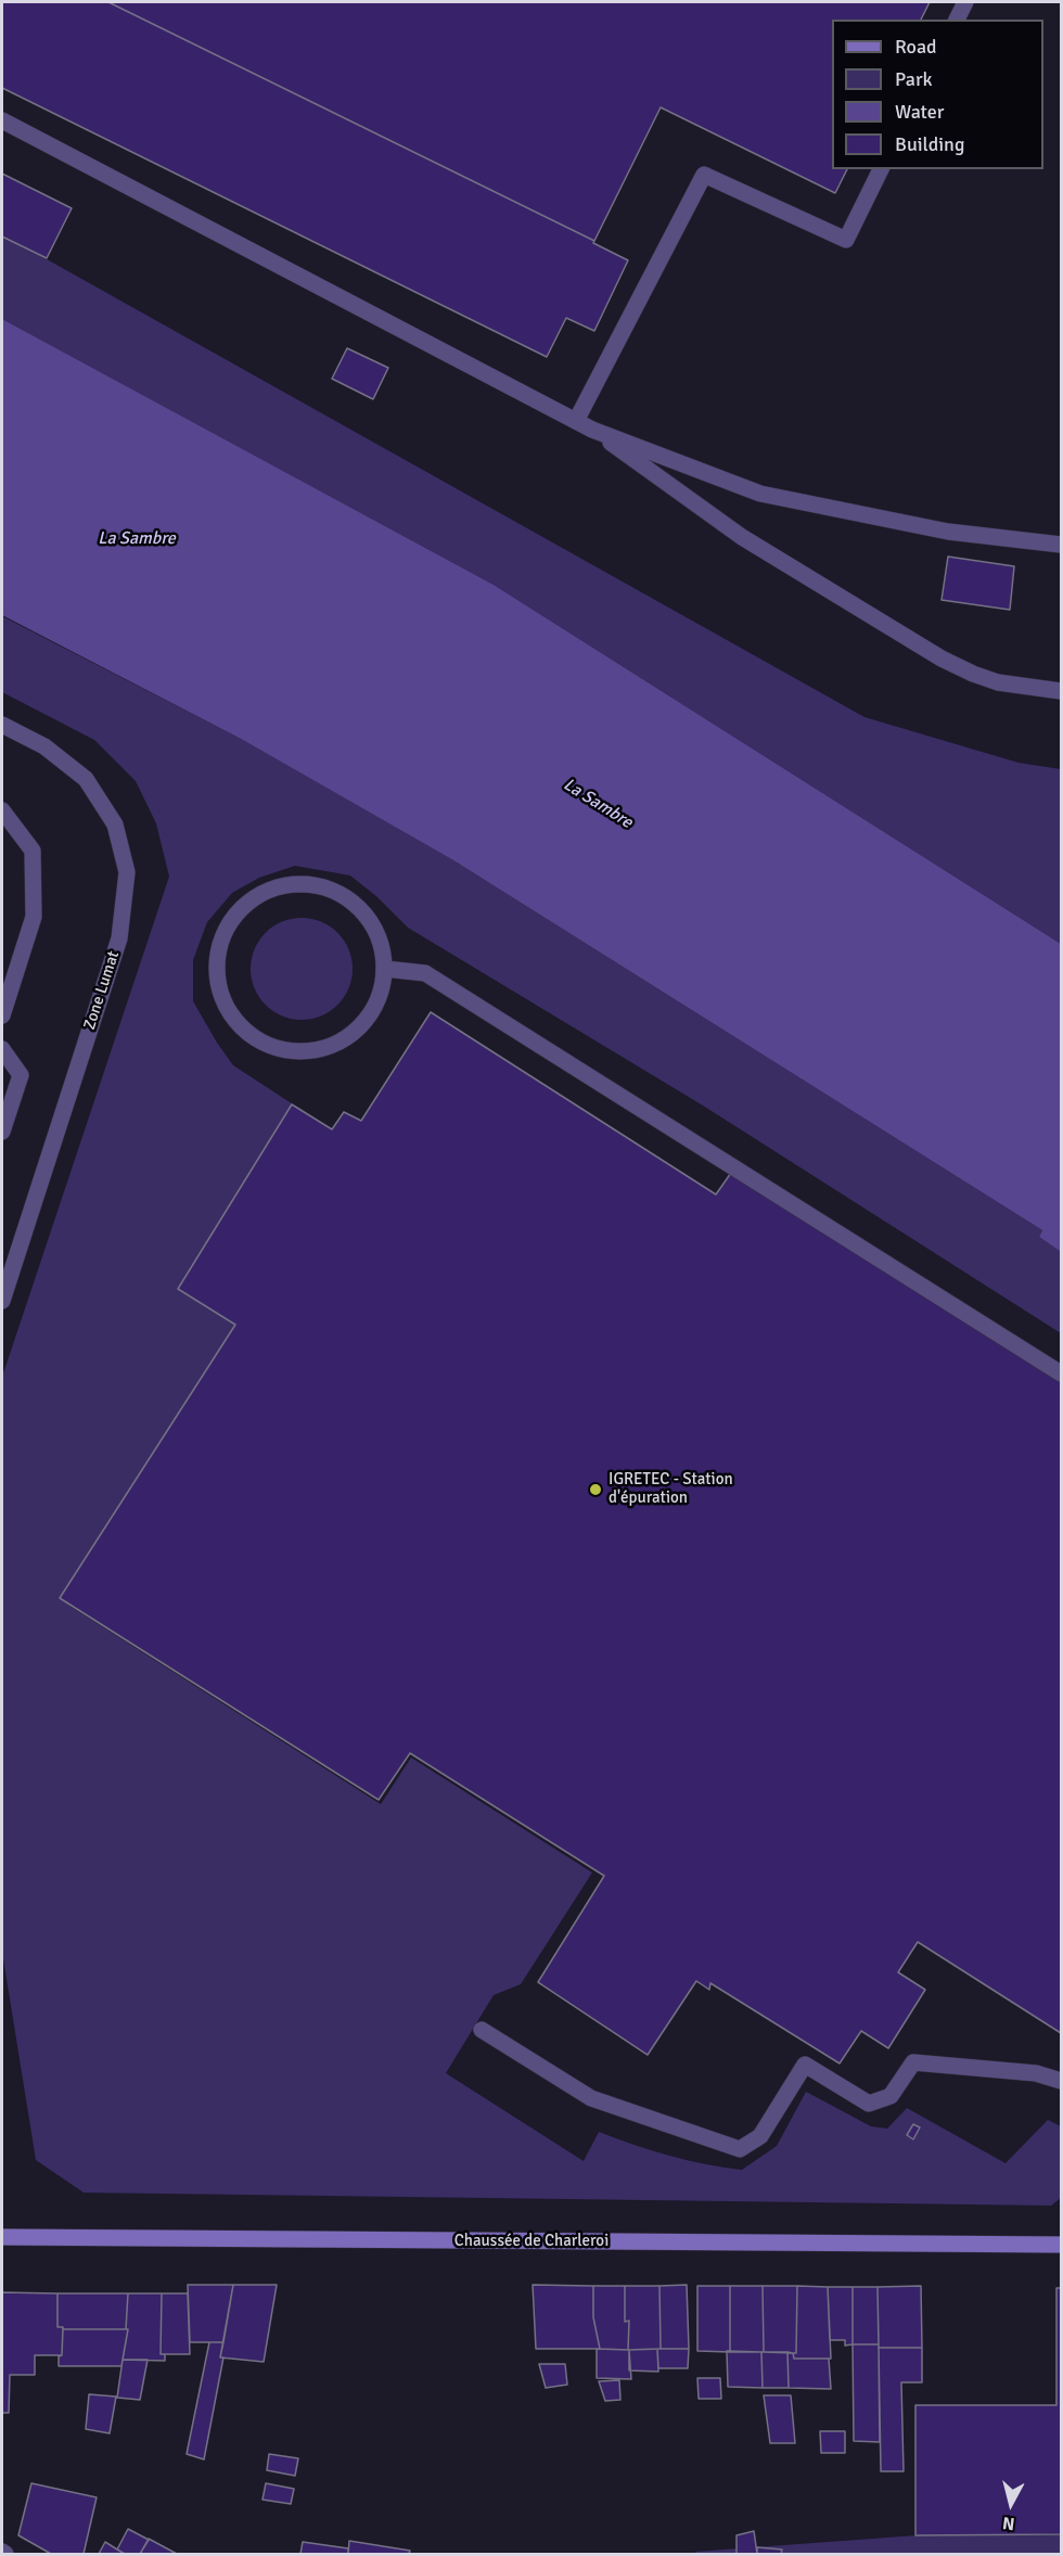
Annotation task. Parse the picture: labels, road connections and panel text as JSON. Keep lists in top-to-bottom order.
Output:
{
  "streets": {
    "main road": ["Chaussée de Charleroi"],
    "street": ["Zone Lumat"]
  },
  "water": ["La Sambre"],
  "places": ["IGRETEC - Station d'épuration"],
  "legend": [
    "Road",
    "Park",
    "Water",
    "Building"
  ],
  "north": "bottom"
}
